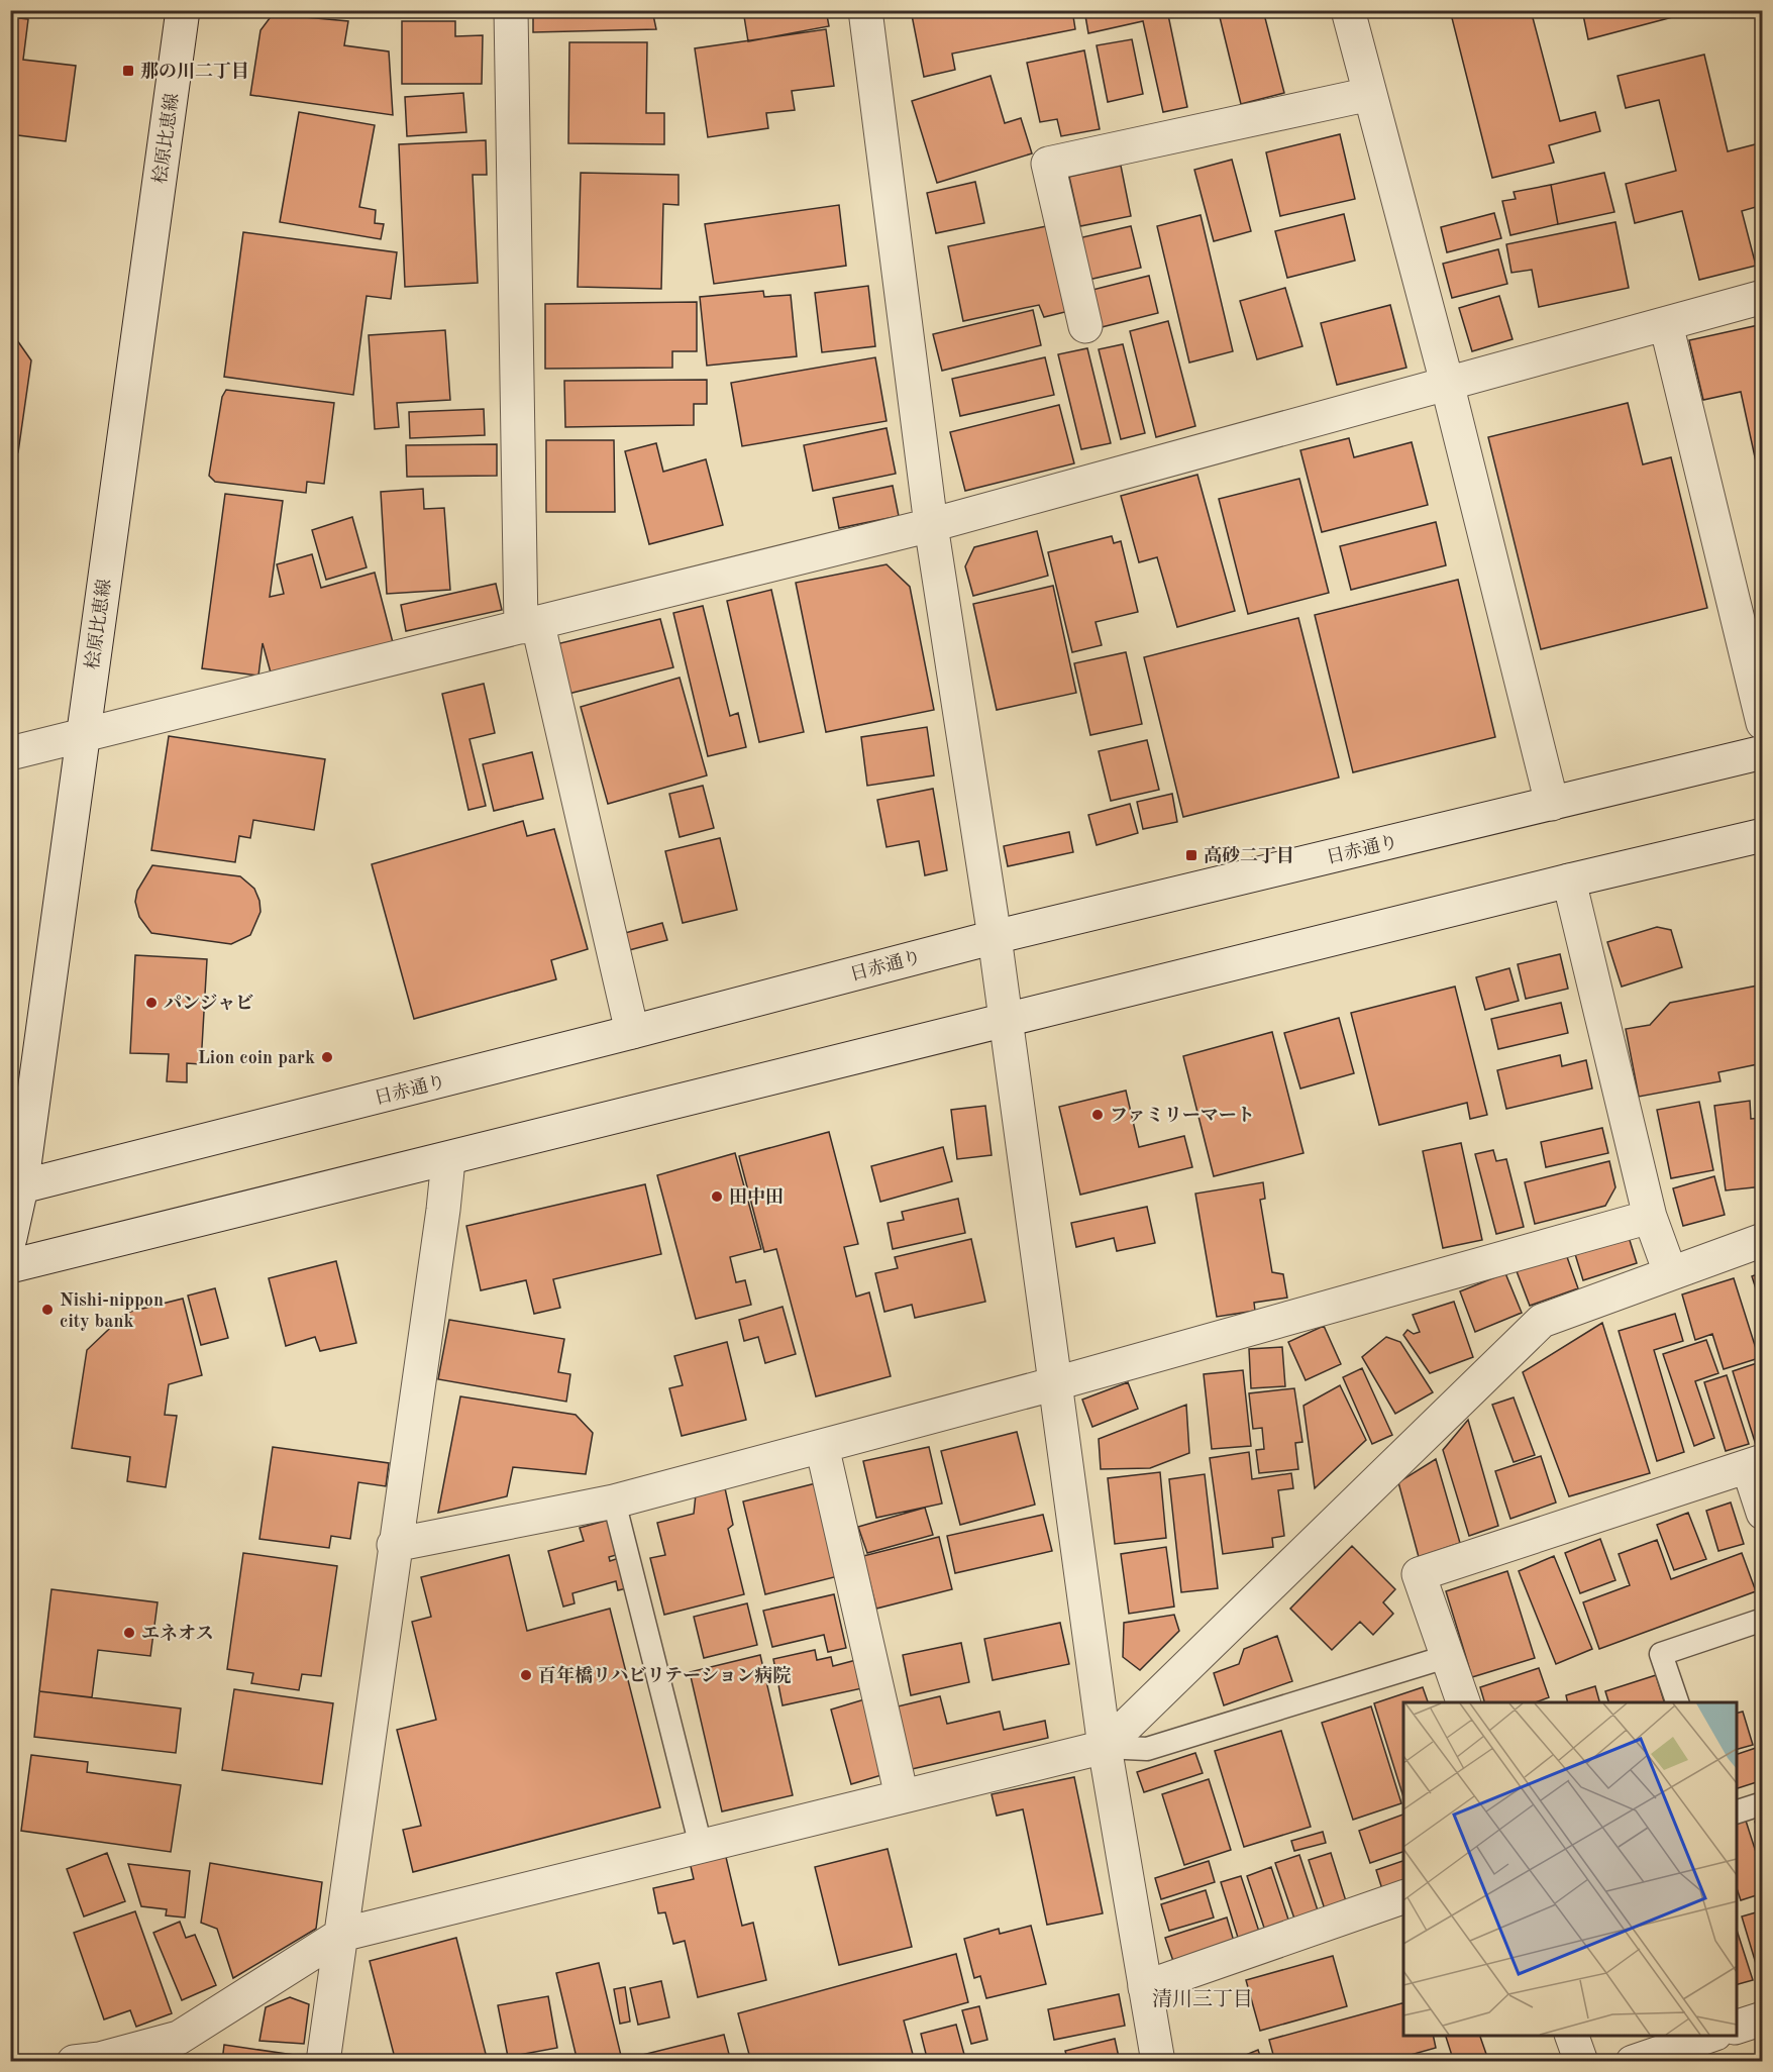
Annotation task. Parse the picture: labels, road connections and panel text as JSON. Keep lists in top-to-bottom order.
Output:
{
  "streets": {
    "street": ["桧原比恵線", "日赤通り"]
  },
  "crossings": [
    ["桧原比恵線", "日赤通り"]
  ],
  "districts": ["清川三丁目"],
  "places": {
    "transit": ["那の川二丁目", "高砂二丁目"],
    "other": [
      "パンジャビ",
      "Lion coin park",
      "ファミリーマート",
      "田中田",
      "Nishi-nippon city bank",
      "エネオス",
      "百年橋リハビリテーション病院"
    ]
  }
}
